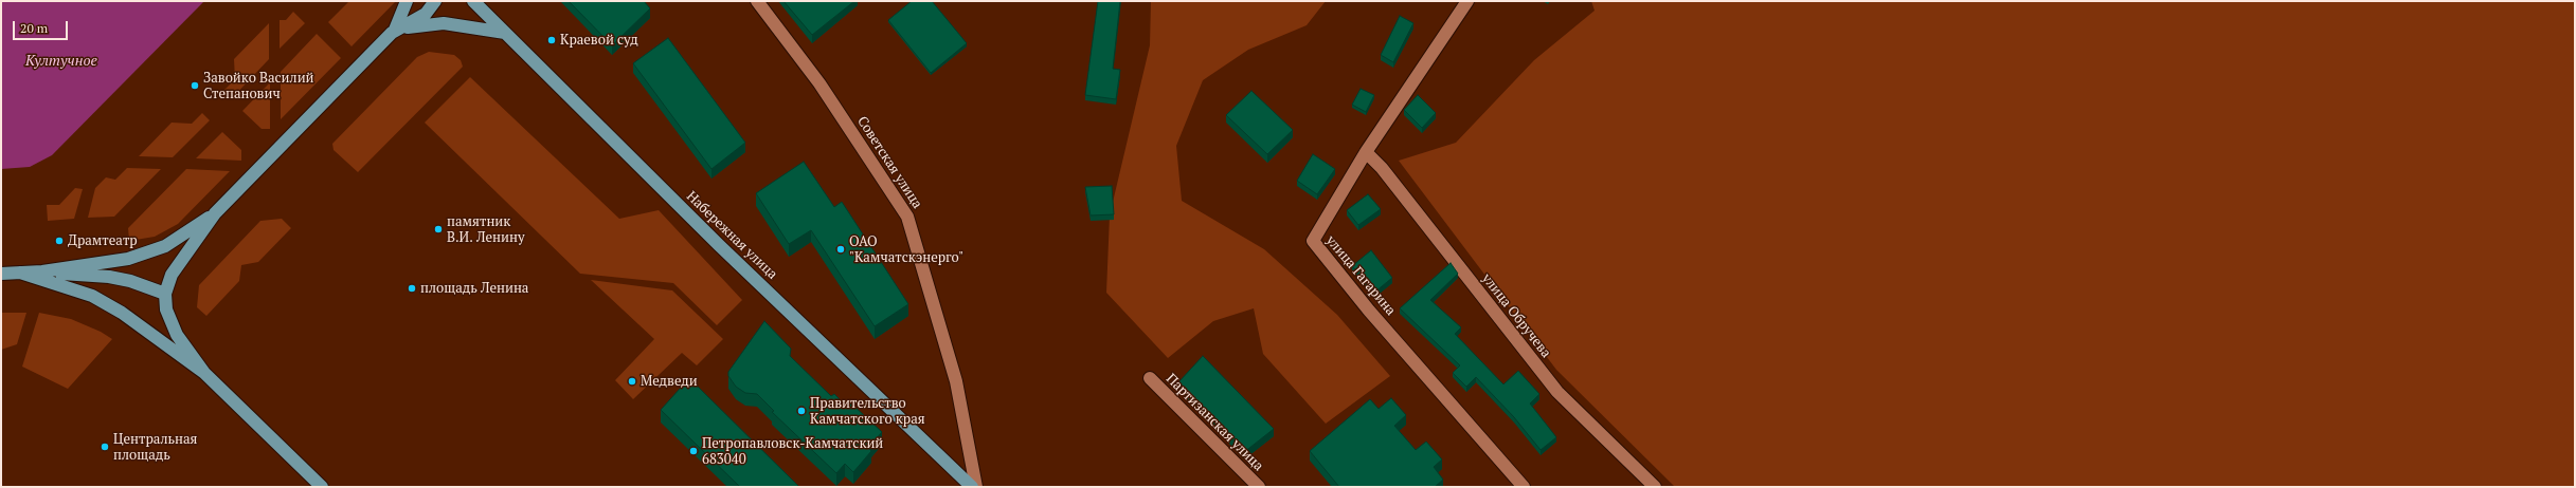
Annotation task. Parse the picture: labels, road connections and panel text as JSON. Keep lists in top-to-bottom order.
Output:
{
  "streets": {
    "main road": ["Набережная улица"],
    "street": [
      "Советская улица",
      "улица Гагарина",
      "улица Обручева",
      "Партизанская улица"
    ]
  },
  "crossings": [
    ["улица Гагарина", "улица Обручева"]
  ],
  "water": ["Култучное"],
  "places": [
    "Краевой суд",
    "Завойко Василий Степанович",
    "памятник В.И. Ленину",
    "Драмтеатр",
    "ОАО \"Камчатскэнерго\"",
    "площадь Ленина",
    "Медведи",
    "Правительство Камчатского края",
    "Центральная площадь",
    "Петропавловск-Камчатский 683040"
  ],
  "scale_bar": "20 m"
}
